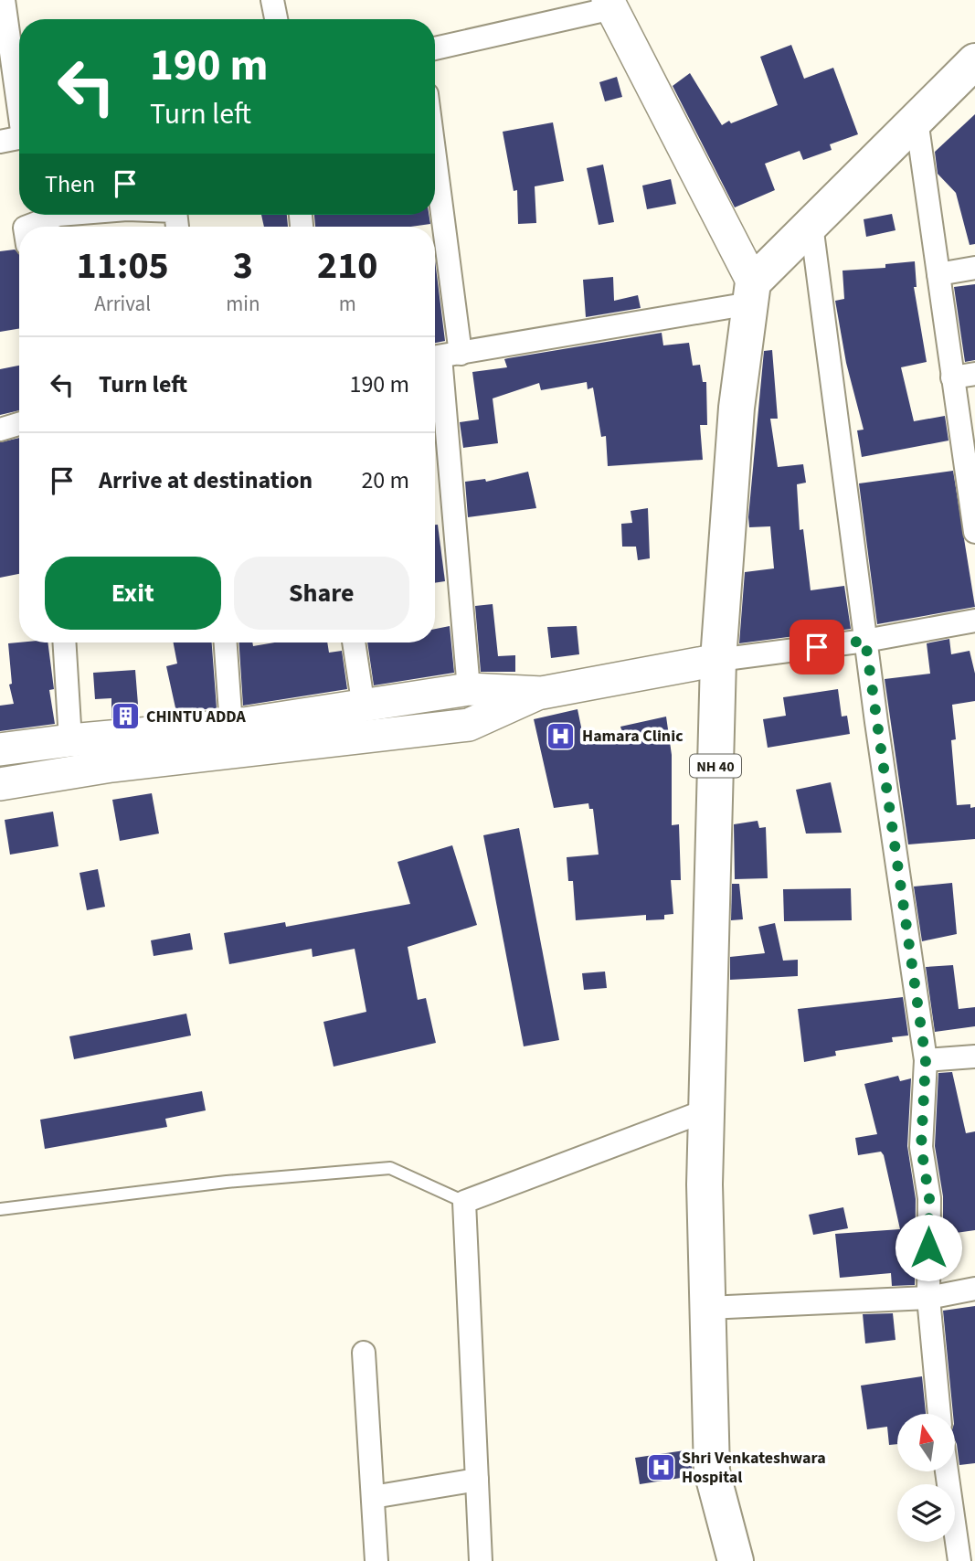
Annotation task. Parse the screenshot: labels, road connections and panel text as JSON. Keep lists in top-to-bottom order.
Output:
{
  "streets": {
    "highway": ["NH 40"]
  },
  "places": {
    "building": ["CHINTU ADDA"],
    "hospital": ["Hamara Clinic", "Shri Venkateshwara Hospital"]
  },
  "north": "top",
  "page": {
    "turn": ["190 m", "Turn left"],
    "then": "Then",
    "eta": [
      "11:05",
      "Arrival",
      "3",
      "min",
      "210",
      "m"
    ],
    "list": [
      {
        "name": "Turn left",
        "value": "190 m"
      },
      {
        "name": "Arrive at destination",
        "value": "20 m"
      }
    ],
    "buttons": ["Exit", "Share"]
  }
}
